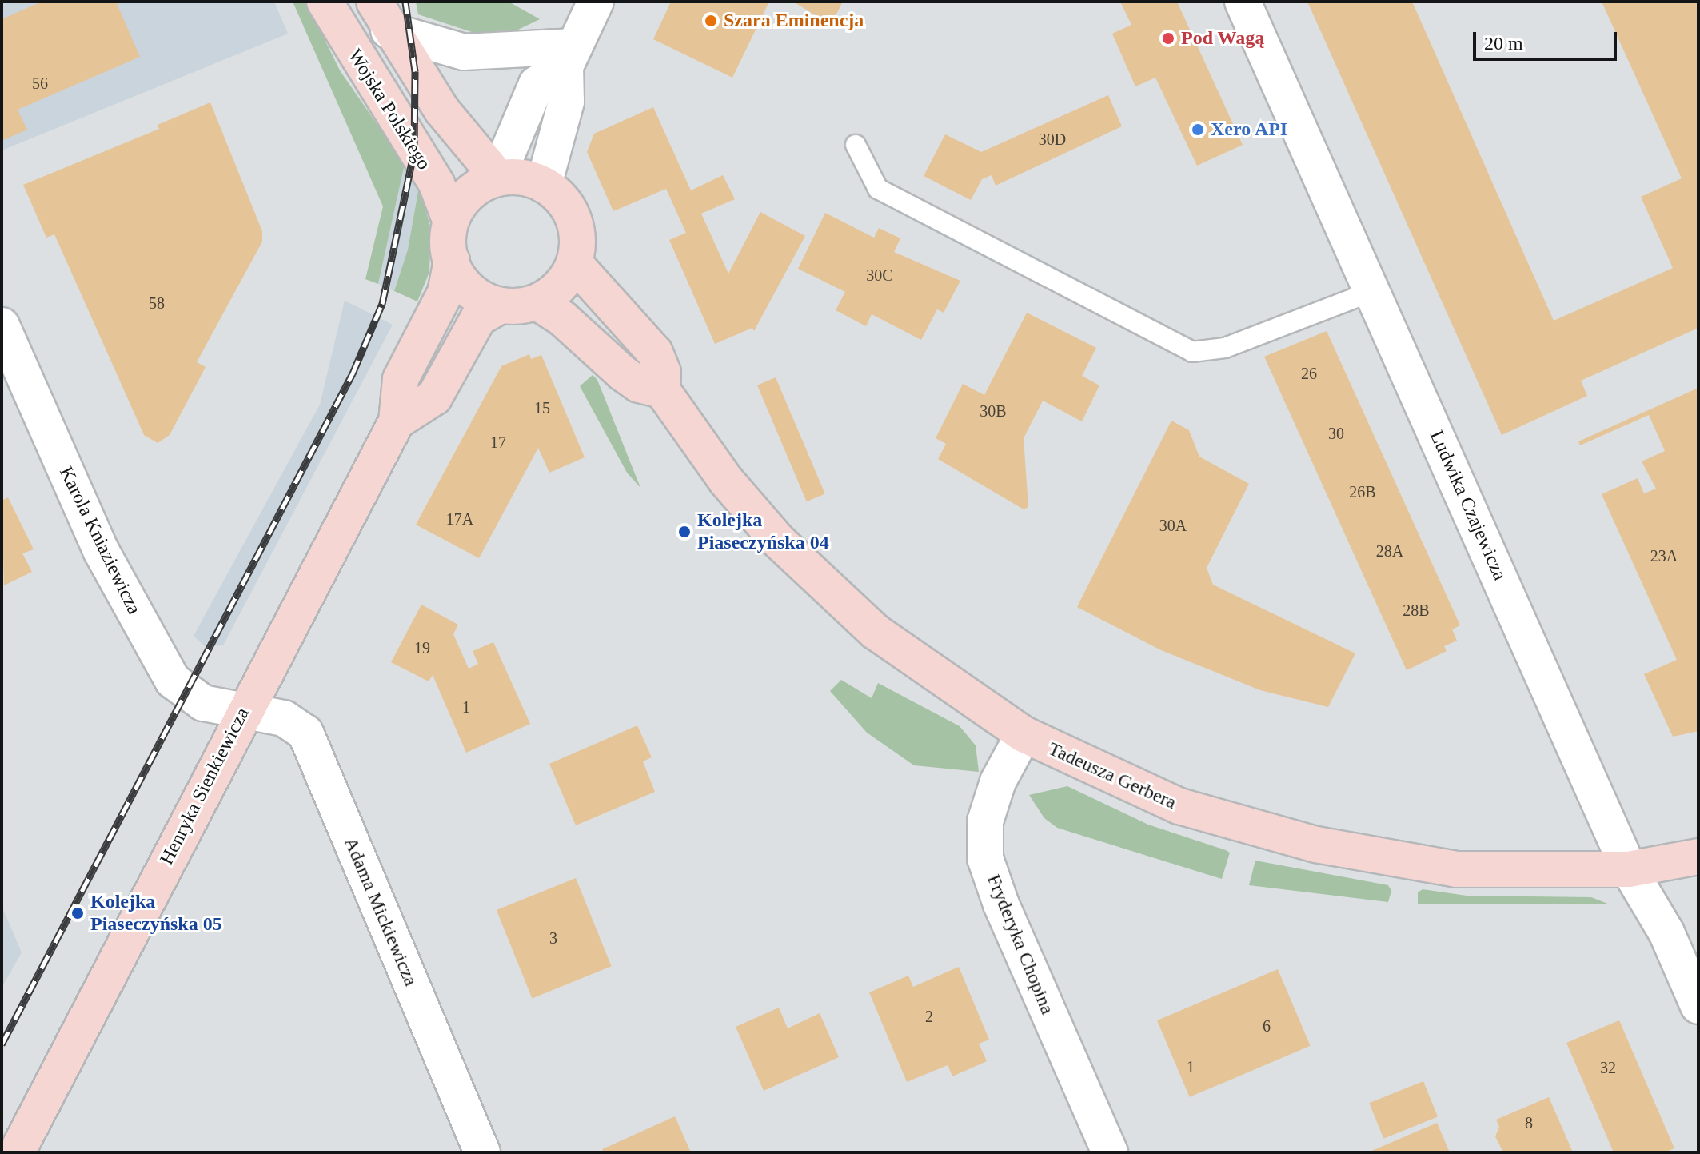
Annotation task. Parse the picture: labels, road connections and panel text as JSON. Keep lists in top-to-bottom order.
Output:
{
  "streets": {
    "street": [
      "Wojska Polskiego",
      "Ludwika Czajewicza",
      "Karola Kniaziewicza",
      "Tadeusza Gerbera",
      "Henryka Sienkiewicza",
      "Adama Mickiewicza",
      "Fryderyka Chopina"
    ]
  },
  "crossings": [
    ["Wojska Polskiego", "Tadeusza Gerbera"],
    ["Wojska Polskiego", "Henryka Sienkiewicza"],
    ["Ludwika Czajewicza", "Tadeusza Gerbera"],
    ["Karola Kniaziewicza", "Henryka Sienkiewicza"],
    ["Karola Kniaziewicza", "Adama Mickiewicza"],
    ["Tadeusza Gerbera", "Henryka Sienkiewicza"],
    ["Tadeusza Gerbera", "Fryderyka Chopina"],
    ["Henryka Sienkiewicza", "Adama Mickiewicza"]
  ],
  "places": [
    "Szara Eminencja",
    "Pod Wagą",
    "Xero API",
    "Kolejka Piaseczyńska 04",
    "Kolejka Piaseczyńska 05"
  ],
  "house_numbers": [
    "56",
    "30D",
    "30C",
    "58",
    "26",
    "15",
    "30B",
    "30",
    "17",
    "26B",
    "17A",
    "30A",
    "28A",
    "23A",
    "28B",
    "19",
    "1",
    "3",
    "2",
    "6",
    "1",
    "32",
    "8"
  ],
  "scale_bar": "20 m"
}
